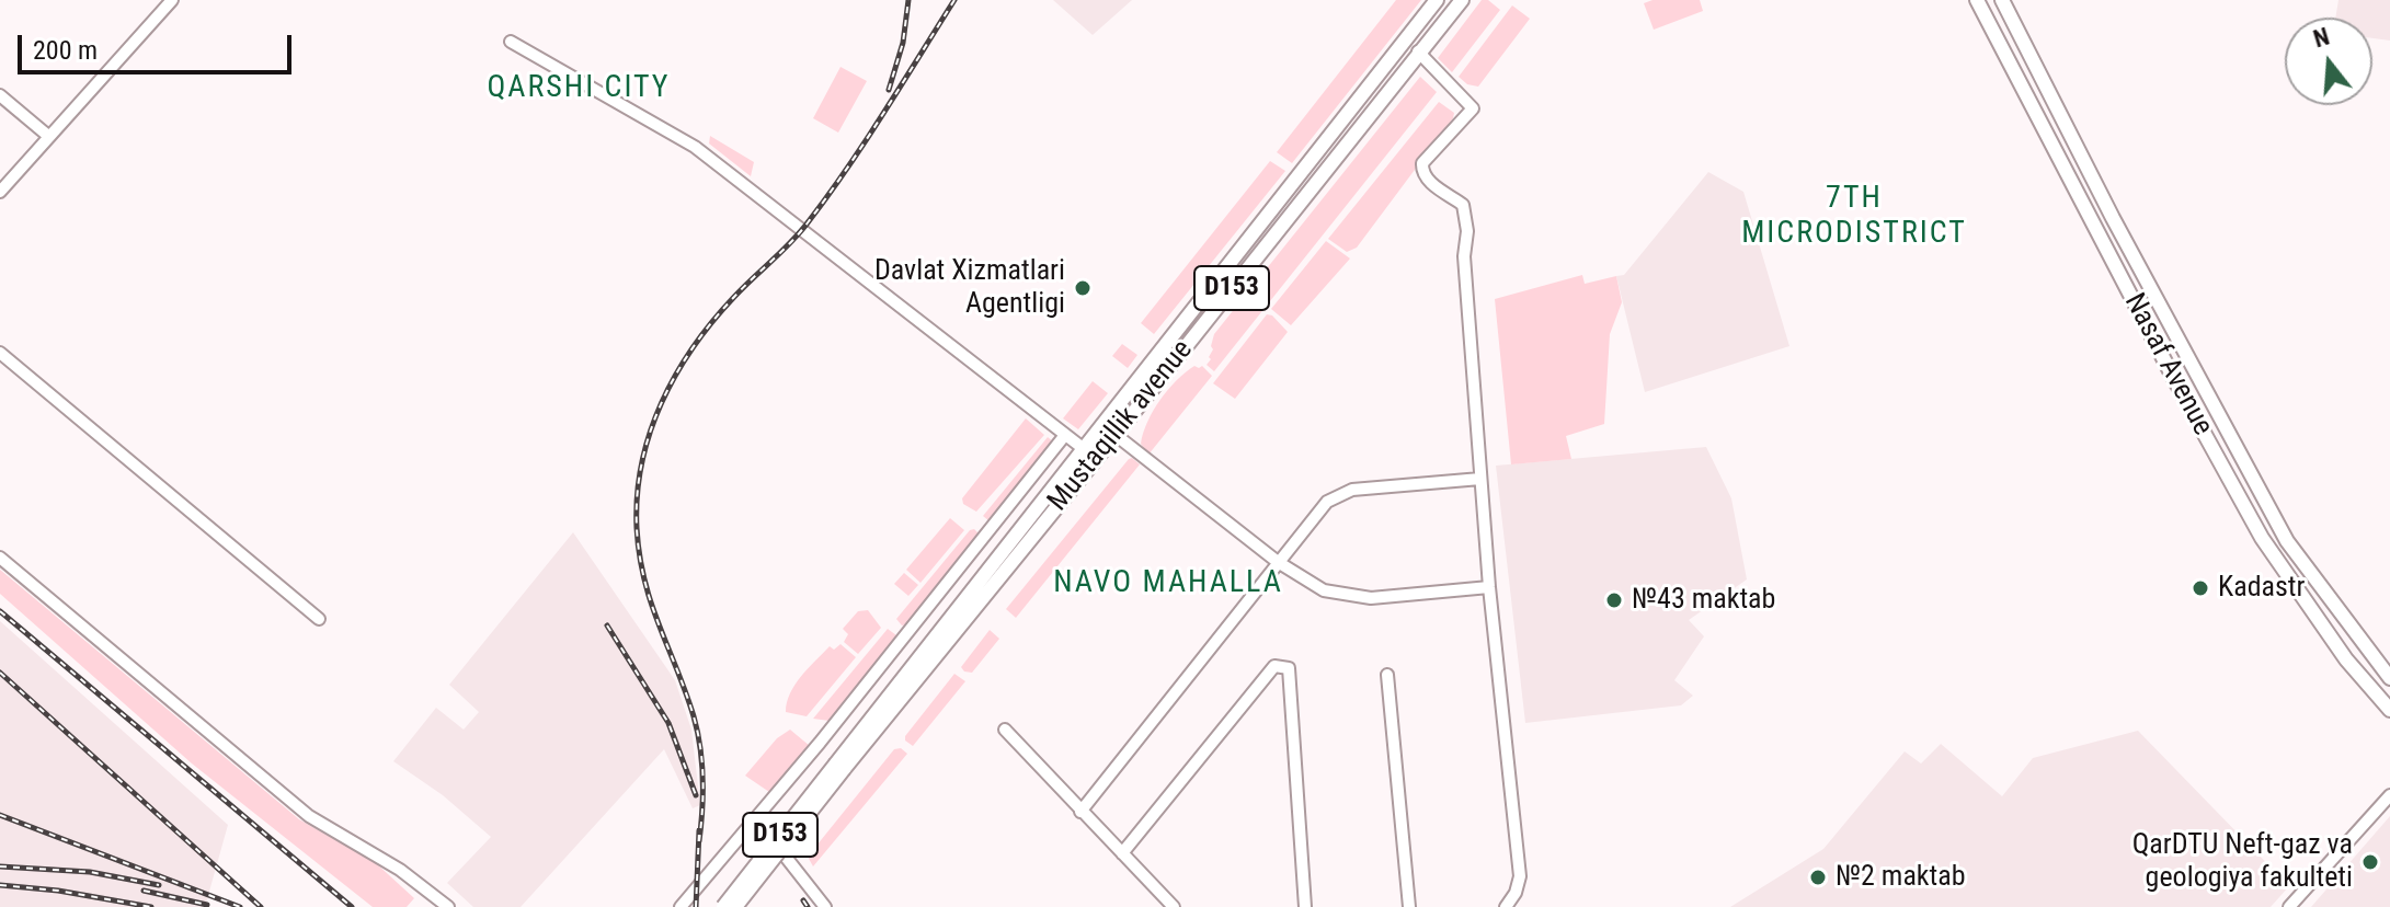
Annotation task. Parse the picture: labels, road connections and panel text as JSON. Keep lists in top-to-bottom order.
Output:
{
  "streets": {
    "main road": ["D153", "Nasaf Avenue", "Mustaqillik avenue"]
  },
  "crossings": [
    ["D153", "Mustaqillik avenue"]
  ],
  "districts": ["QARSHI CITY", "7TH MICRODISTRICT", "NAVO MAHALLA"],
  "places": [
    "Davlat Xizmatlari Agentligi",
    "Kadastr",
    "№43 maktab",
    "QarDTU Neft-gaz va geologiya fakulteti",
    "№2 maktab"
  ],
  "scale_bar": "200 m",
  "north": "top"
}
